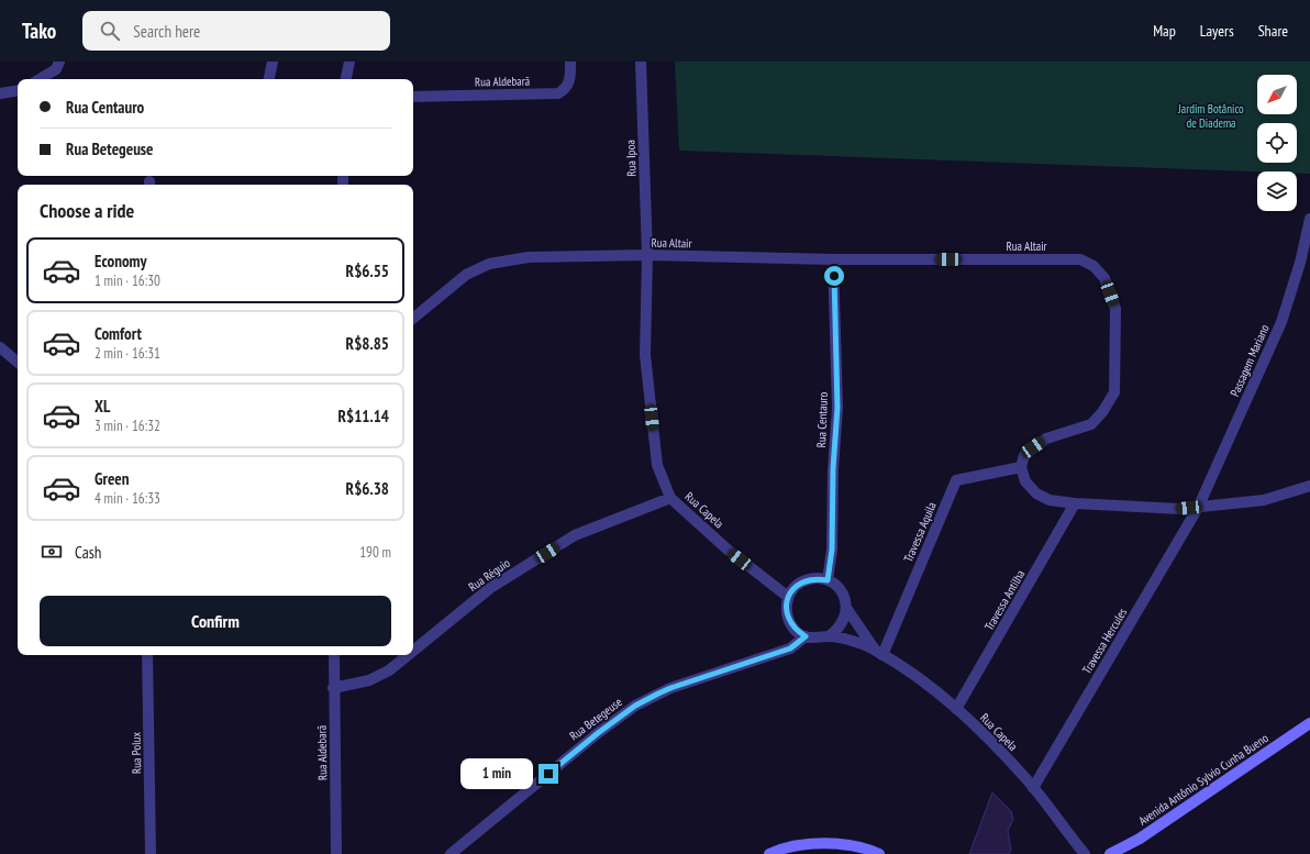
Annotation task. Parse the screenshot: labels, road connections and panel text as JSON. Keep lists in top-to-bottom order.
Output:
{
  "streets": {
    "main road": ["Avenida Antônio Sylvio Cunha Bueno"],
    "street": [
      "Rua Aldebarã",
      "Rua Ipoa",
      "Rua Altair",
      "Passagem Mariano",
      "Rua Centauro",
      "Rua Capela",
      "Travessa Aquila",
      "Rua Réguio",
      "Travessa Antilha",
      "Travessa Hercules",
      "Rua Betegeuse",
      "Rua Polux"
    ]
  },
  "crossings": [
    ["Rua Aldebarã", "Rua Réguio"],
    ["Rua Ipoa", "Rua Altair"],
    ["Rua Ipoa", "Rua Capela"],
    ["Rua Altair", "Rua Centauro"],
    ["Rua Altair", "Rua Capela"],
    ["Rua Altair", "Travessa Aquila"],
    ["Passagem Mariano", "Travessa Hercules"],
    ["Rua Centauro", "Rua Capela"],
    ["Rua Centauro", "Rua Betegeuse"],
    ["Rua Capela", "Travessa Aquila"],
    ["Rua Capela", "Rua Réguio"],
    ["Rua Capela", "Travessa Antilha"],
    ["Rua Capela", "Travessa Hercules"],
    ["Rua Capela", "Rua Betegeuse"]
  ],
  "parks": ["Jardim Botânico de Diadema"],
  "north": "bottom left",
  "page": {
    "header": "Tako",
    "search": "Search here",
    "nav": ["Map", "Layers", "Share"],
    "banner": ["Rua Centauro", "Rua Betegeuse"],
    "heading": "Choose a ride",
    "list": [
      {
        "name": "Economy",
        "note": "1 min · 16:30",
        "value": "R$6.55"
      },
      {
        "name": "Comfort",
        "note": "2 min · 16:31",
        "value": "R$8.85"
      },
      {
        "name": "XL",
        "note": "3 min · 16:32",
        "value": "R$11.14"
      },
      {
        "name": "Green",
        "note": "4 min · 16:33",
        "value": "R$6.38"
      }
    ],
    "pay": ["Cash", "190 m"],
    "buttons": "Confirm",
    "bubble": "1 min"
  }
}
